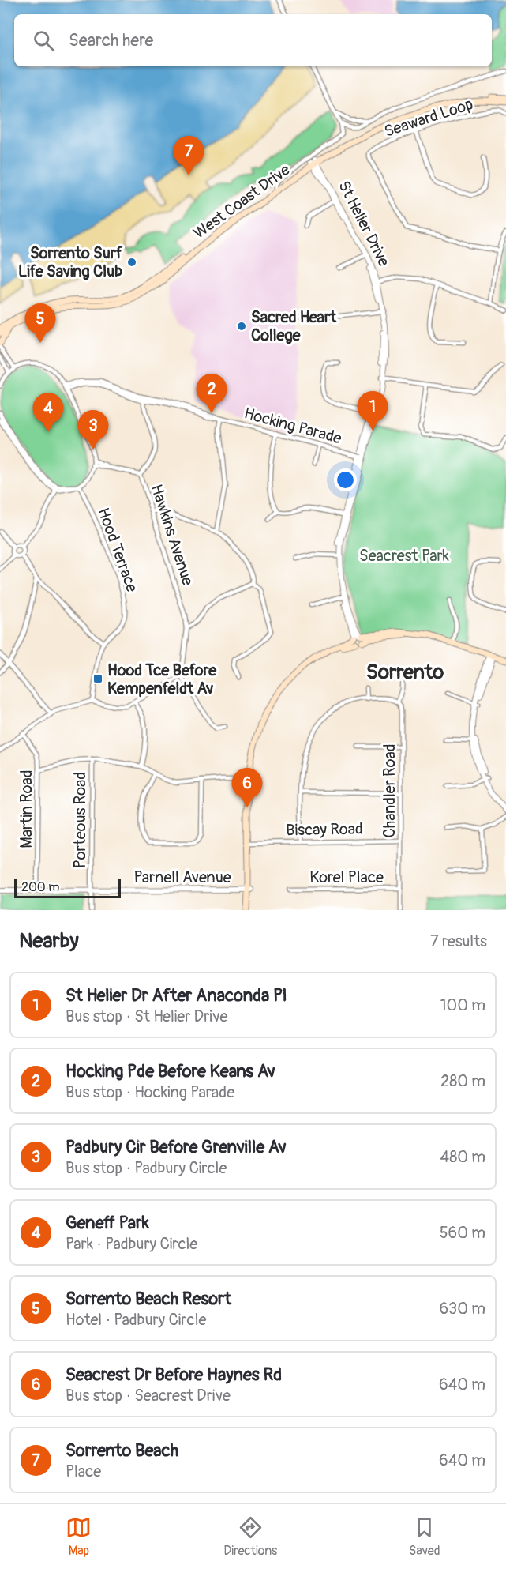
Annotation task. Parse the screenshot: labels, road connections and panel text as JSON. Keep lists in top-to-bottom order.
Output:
{
  "streets": {
    "main road": ["West Coast Drive"],
    "street": [
      "Seaward Loop",
      "St Helier Drive",
      "Hocking Parade",
      "Hawkins Avenue",
      "Hood Terrace",
      "Chandler Road",
      "Martin Road",
      "Porteous Road",
      "Biscay Road",
      "Parnell Avenue",
      "Korel Place"
    ]
  },
  "crossings": [
    ["West Coast Drive", "St Helier Drive"],
    ["St Helier Drive", "Hocking Parade"],
    ["Hocking Parade", "Hawkins Avenue"],
    ["Chandler Road", "Biscay Road"],
    ["Chandler Road", "Korel Place"],
    ["Martin Road", "Parnell Avenue"],
    ["Porteous Road", "Parnell Avenue"]
  ],
  "districts": ["Sorrento"],
  "parks": ["Seacrest Park"],
  "places": {
    "other": ["Sorrento Surf Life Saving Club", "Sacred Heart College"],
    "transit": ["Hood Tce Before Kempenfeldt Av"]
  },
  "scale_bar": "200 m",
  "page": {
    "search": "Search here",
    "pins": [
      "7",
      "5",
      "2",
      "1",
      "4",
      "3",
      "6"
    ],
    "scale": "200 m",
    "heading": ["Nearby", "7 results"],
    "list": [
      {
        "mark": "1",
        "name": "St Helier Dr After Anaconda Pl",
        "note": "Bus stop · St Helier Drive",
        "value": "100 m"
      },
      {
        "mark": "2",
        "name": "Hocking Pde Before Keans Av",
        "note": "Bus stop · Hocking Parade",
        "value": "280 m"
      },
      {
        "mark": "3",
        "name": "Padbury Cir Before Grenville Av",
        "note": "Bus stop · Padbury Circle",
        "value": "480 m"
      },
      {
        "mark": "4",
        "name": "Geneff Park",
        "note": "Park · Padbury Circle",
        "value": "560 m"
      },
      {
        "mark": "5",
        "name": "Sorrento Beach Resort",
        "note": "Hotel · Padbury Circle",
        "value": "630 m"
      },
      {
        "mark": "6",
        "name": "Seacrest Dr Before Haynes Rd",
        "note": "Bus stop · Seacrest Drive",
        "value": "640 m"
      },
      {
        "mark": "7",
        "name": "Sorrento Beach",
        "note": "Place",
        "value": "640 m"
      }
    ],
    "nav": ["Map", "Directions", "Saved"]
  }
}
